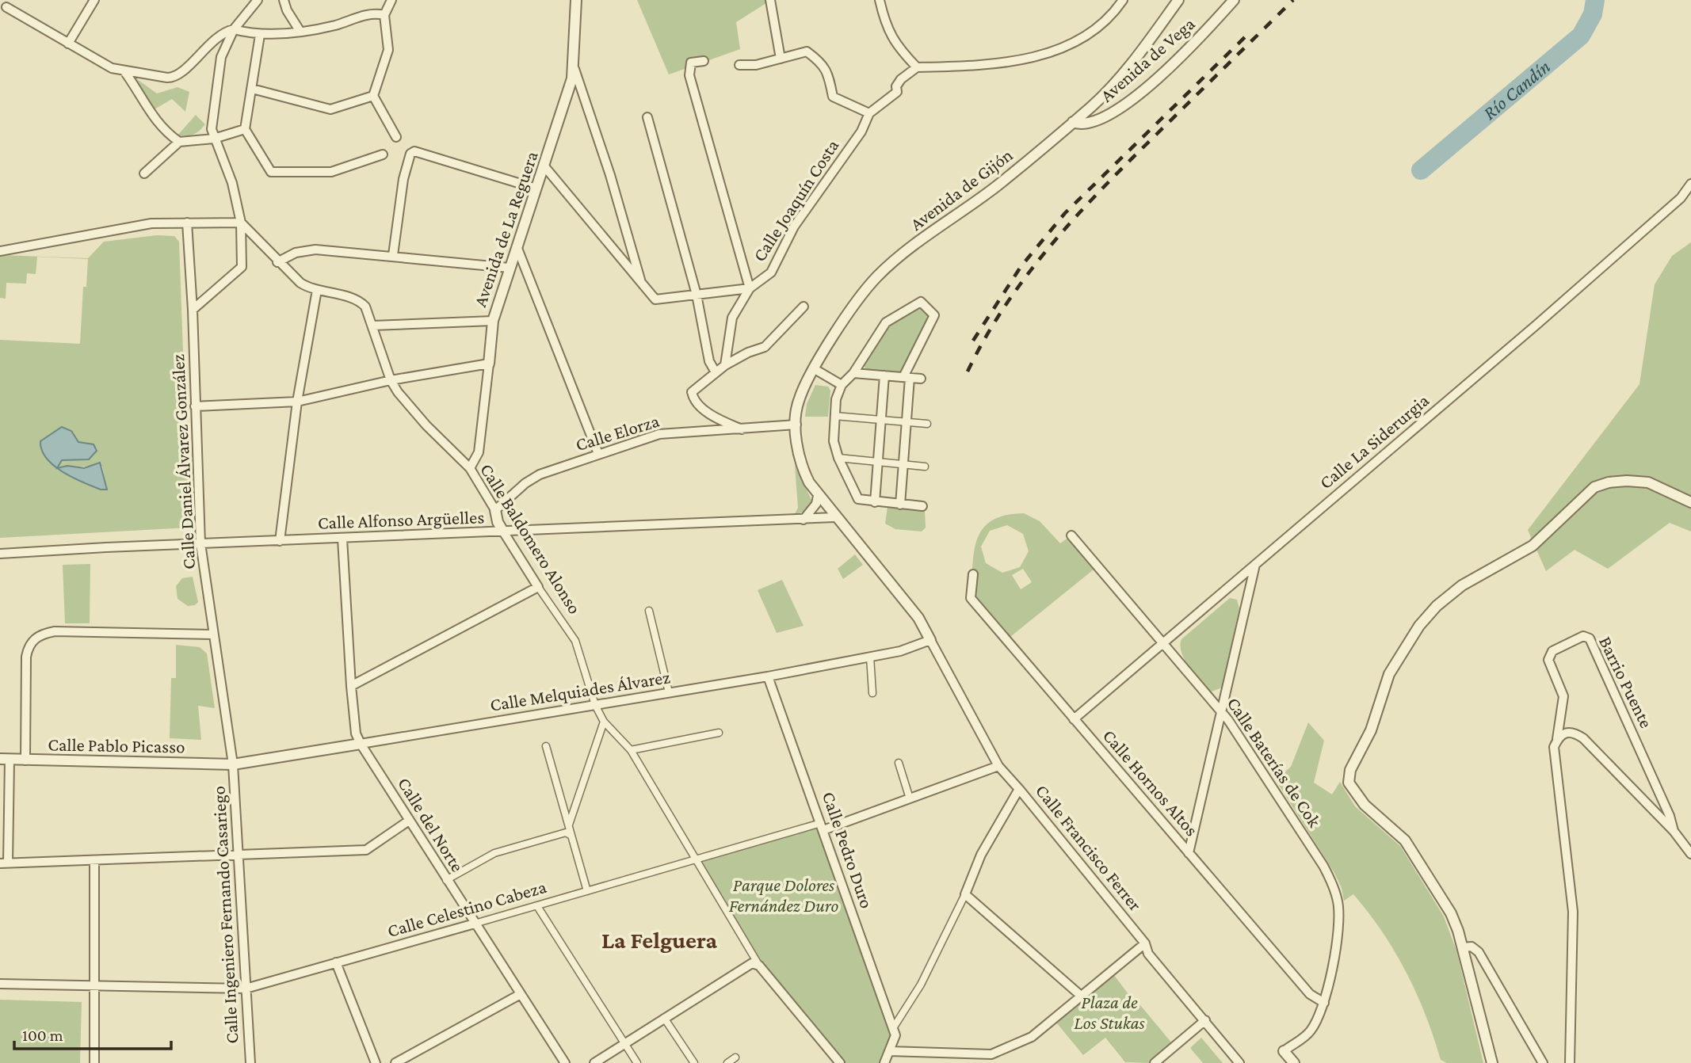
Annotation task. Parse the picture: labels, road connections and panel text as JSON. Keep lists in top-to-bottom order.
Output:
{
  "streets": {
    "street": [
      "Avenida de Vega",
      "Avenida de Gijón",
      "Calle Joaquín Costa",
      "Avenida de La Reguera",
      "Calle Elorza",
      "Calle La Siderurgia",
      "Calle Daniel Álvarez González",
      "Calle Alfonso Argüelles",
      "Calle Baldomero Alonso",
      "Barrio Puente",
      "Calle Melquiades Álvarez",
      "Calle Pablo Picasso",
      "Calle Baterías de Cok",
      "Calle Hornos Altos",
      "Calle del Norte",
      "Calle Francisco Ferrer",
      "Calle Pedro Duro",
      "Calle Celestino Cabeza",
      "Calle Ingeniero Fernando Casariego"
    ]
  },
  "crossings": [
    ["Avenida de Vega", "Avenida de Gijón"],
    ["Avenida de Gijón", "Calle Elorza"],
    ["Avenida de Gijón", "Calle Alfonso Argüelles"],
    ["Avenida de Gijón", "Calle Melquiades Álvarez"],
    ["Avenida de Gijón", "Calle Francisco Ferrer"],
    ["Avenida de La Reguera", "Calle Baldomero Alonso"],
    ["Calle Elorza", "Calle Baldomero Alonso"],
    ["Calle La Siderurgia", "Calle Baterías de Cok"],
    ["Calle La Siderurgia", "Calle Hornos Altos"],
    ["Calle Daniel Álvarez González", "Calle Alfonso Argüelles"],
    ["Calle Daniel Álvarez González", "Calle Melquiades Álvarez"],
    ["Calle Daniel Álvarez González", "Calle Pablo Picasso"],
    ["Calle Daniel Álvarez González", "Calle Ingeniero Fernando Casariego"],
    ["Calle Alfonso Argüelles", "Calle Baldomero Alonso"],
    ["Calle Baldomero Alonso", "Calle Melquiades Álvarez"],
    ["Calle Baldomero Alonso", "Calle Celestino Cabeza"],
    ["Calle Melquiades Álvarez", "Calle Pablo Picasso"],
    ["Calle Melquiades Álvarez", "Calle del Norte"],
    ["Calle Melquiades Álvarez", "Calle Francisco Ferrer"],
    ["Calle Melquiades Álvarez", "Calle Pedro Duro"],
    ["Calle Melquiades Álvarez", "Calle Ingeniero Fernando Casariego"],
    ["Calle Pablo Picasso", "Calle Ingeniero Fernando Casariego"],
    ["Calle Baterías de Cok", "Calle Hornos Altos"],
    ["Calle del Norte", "Calle Celestino Cabeza"],
    ["Calle Pedro Duro", "Calle Celestino Cabeza"],
    ["Calle Celestino Cabeza", "Calle Ingeniero Fernando Casariego"]
  ],
  "districts": ["La Felguera"],
  "water": ["Río Candín"],
  "parks": ["Parque Dolores Fernández Duro", "Plaza de Los Stukas"],
  "scale_bar": "100 m"
}
